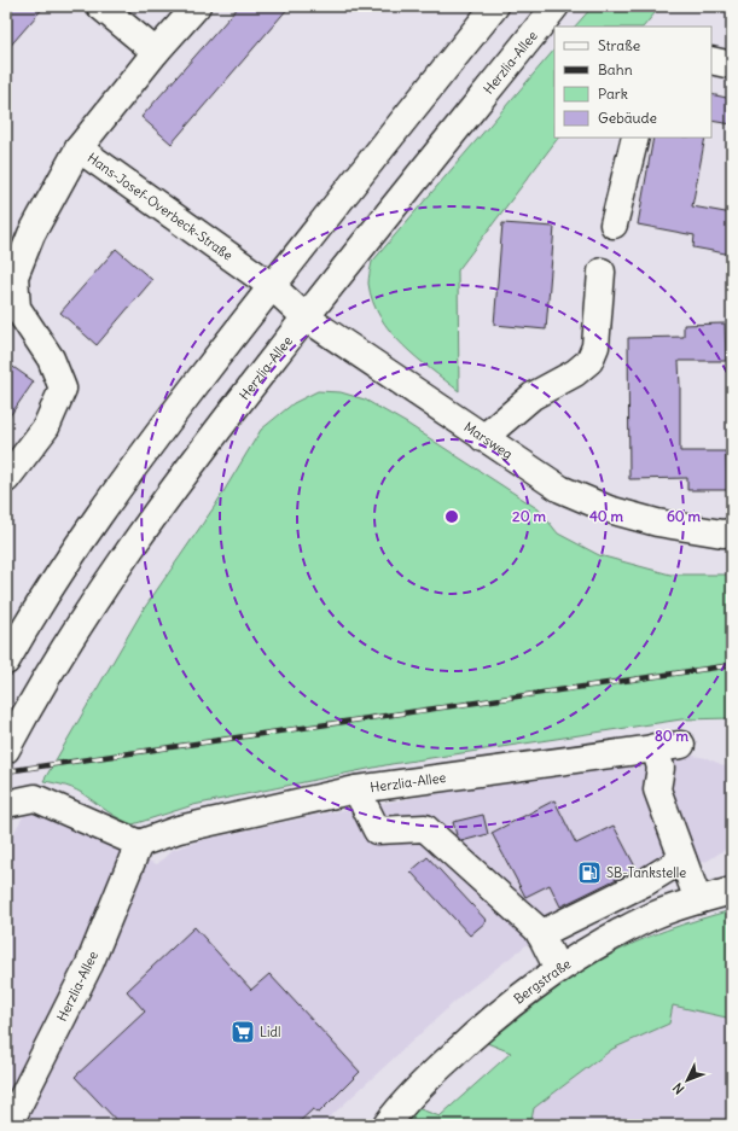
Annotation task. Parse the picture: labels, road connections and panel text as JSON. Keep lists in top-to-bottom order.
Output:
{
  "streets": {
    "street": [
      "Herzlia-Allee",
      "Hans-Josef-Overbeck-Straße",
      "Marsweg",
      "Bergstraße"
    ]
  },
  "crossings": [
    ["Herzlia-Allee", "Marsweg"],
    ["Hans-Josef-Overbeck-Straße", "Marsweg"]
  ],
  "places": {
    "fuel station": ["SB-Tankstelle"],
    "supermarket": ["Lidl"]
  },
  "legend": [
    "Straße",
    "Bahn",
    "Park",
    "Gebäude"
  ],
  "north": "bottom left",
  "rings": [
    "20 m",
    "40 m",
    "60 m",
    "80 m"
  ]
}
